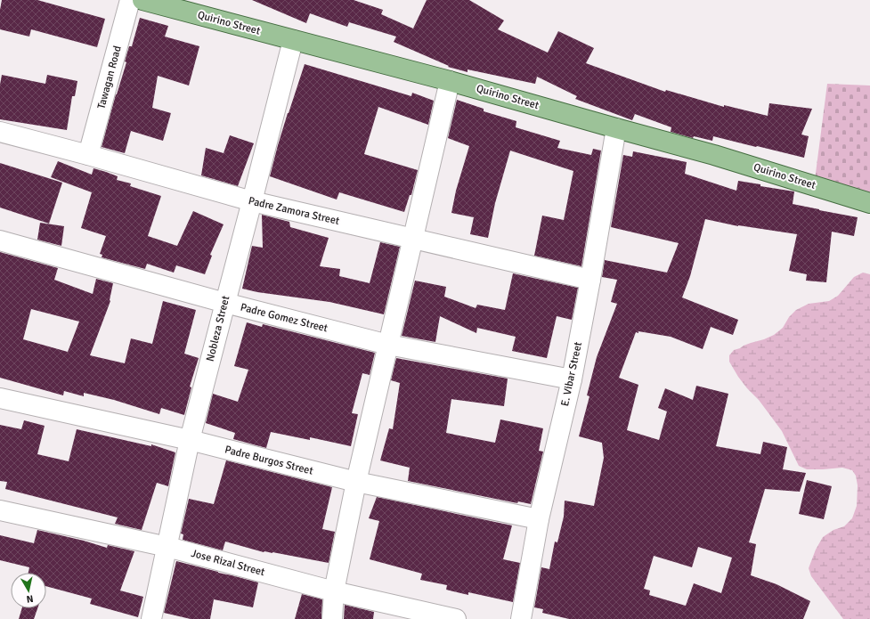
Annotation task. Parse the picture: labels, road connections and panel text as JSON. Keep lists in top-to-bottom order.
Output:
{
  "streets": {
    "main road": ["Quirino Street"],
    "street": [
      "Tawagan Road",
      "Padre Zamora Street",
      "Padre Gomez Street",
      "Nobleza Street",
      "E. Vibar Street",
      "Padre Burgos Street",
      "Jose Rizal Street"
    ]
  },
  "crossings": [
    ["Quirino Street", "Nobleza Street"],
    ["Quirino Street", "E. Vibar Street"],
    ["Tawagan Road", "Padre Zamora Street"],
    ["Padre Zamora Street", "Nobleza Street"],
    ["Padre Zamora Street", "E. Vibar Street"],
    ["Padre Gomez Street", "Nobleza Street"],
    ["Padre Gomez Street", "E. Vibar Street"],
    ["Nobleza Street", "Padre Burgos Street"],
    ["Nobleza Street", "Jose Rizal Street"],
    ["E. Vibar Street", "Padre Burgos Street"]
  ],
  "north": "bottom"
}
